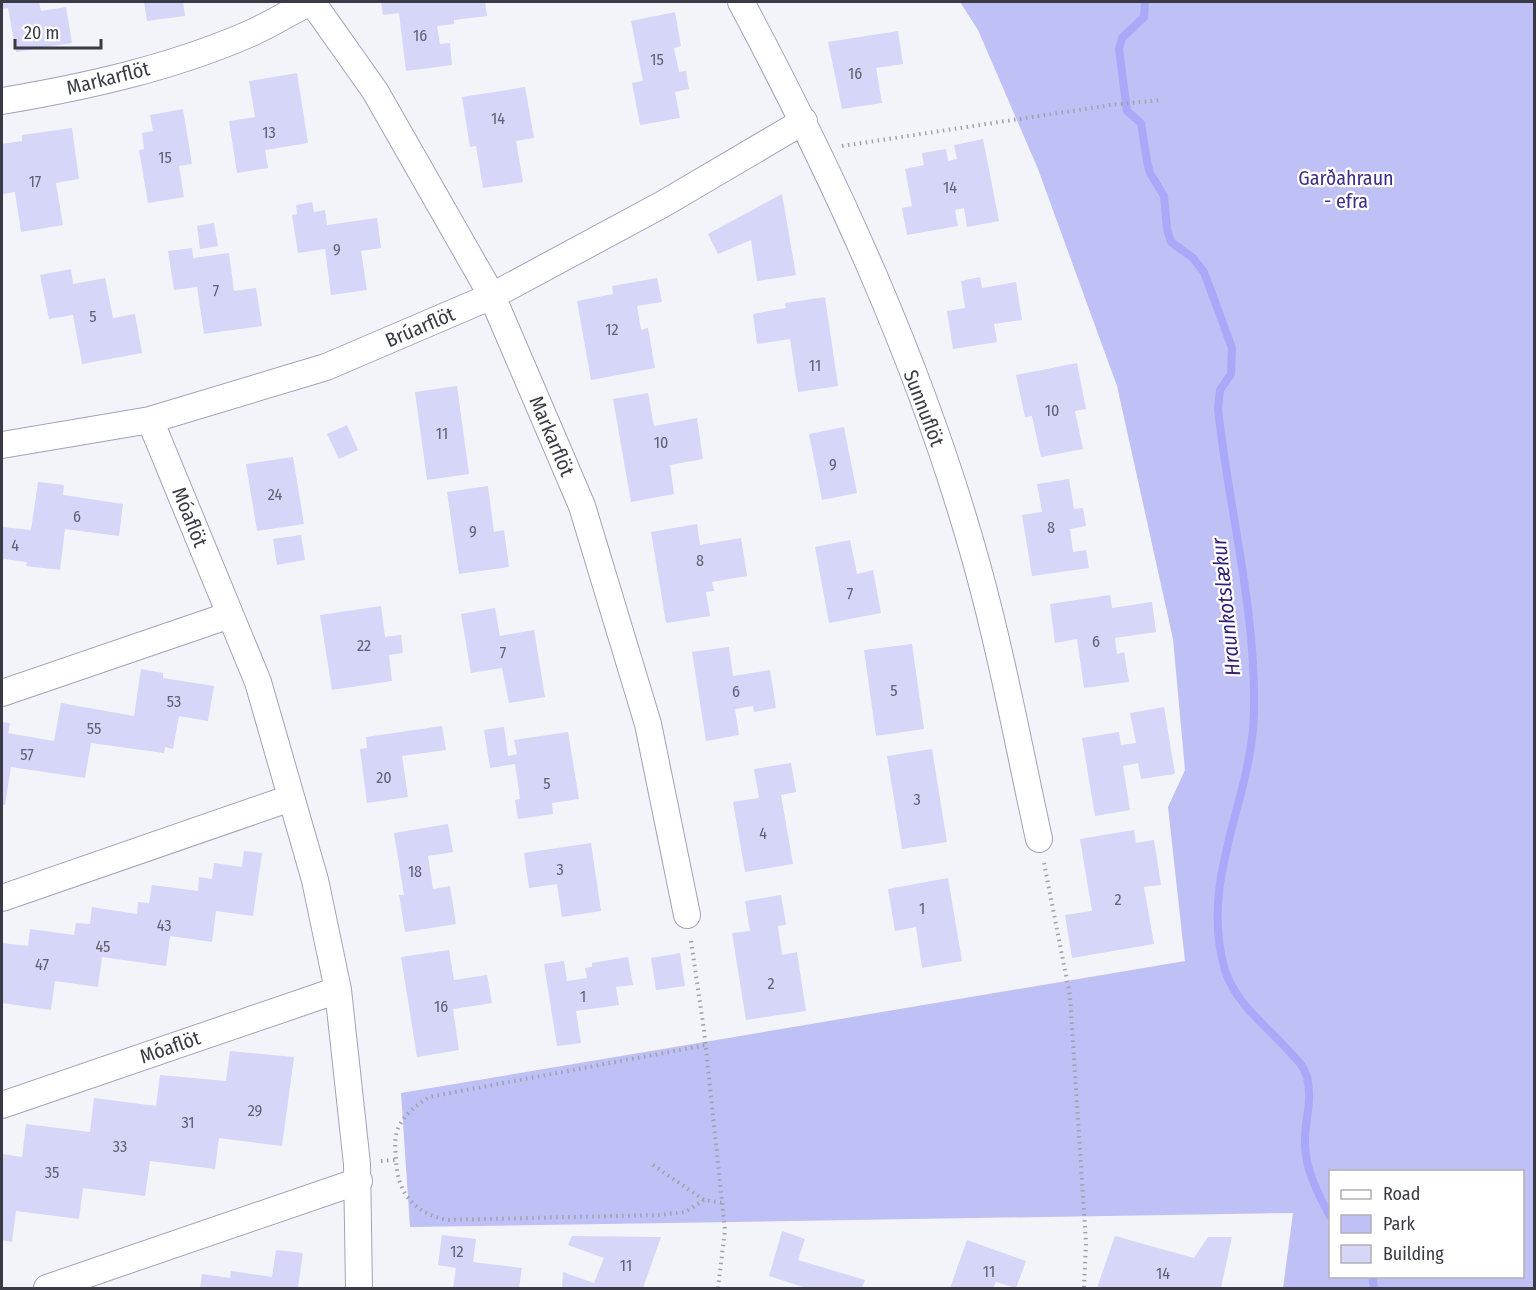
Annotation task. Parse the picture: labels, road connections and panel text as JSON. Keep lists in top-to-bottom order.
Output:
{
  "streets": {
    "street": [
      "Markarflöt",
      "Brúarflöt",
      "Sunnuflöt",
      "Móaflöt"
    ]
  },
  "crossings": [
    ["Markarflöt", "Brúarflöt"],
    ["Brúarflöt", "Sunnuflöt"],
    ["Brúarflöt", "Móaflöt"]
  ],
  "water": ["Hraunkotslækur"],
  "parks": ["Garðahraun - efra"],
  "house_numbers": [
    "16",
    "15",
    "16",
    "14",
    "13",
    "15",
    "17",
    "14",
    "9",
    "7",
    "5",
    "12",
    "11",
    "10",
    "11",
    "10",
    "9",
    "24",
    "6",
    "8",
    "9",
    "4",
    "8",
    "7",
    "6",
    "22",
    "7",
    "5",
    "6",
    "53",
    "55",
    "57",
    "20",
    "5",
    "3",
    "4",
    "3",
    "18",
    "2",
    "1",
    "43",
    "45",
    "47",
    "2",
    "1",
    "16",
    "29",
    "31",
    "33",
    "35",
    "12",
    "11",
    "11",
    "14"
  ],
  "legend": ["Road", "Park", "Building"],
  "scale_bar": "20 m"
}
